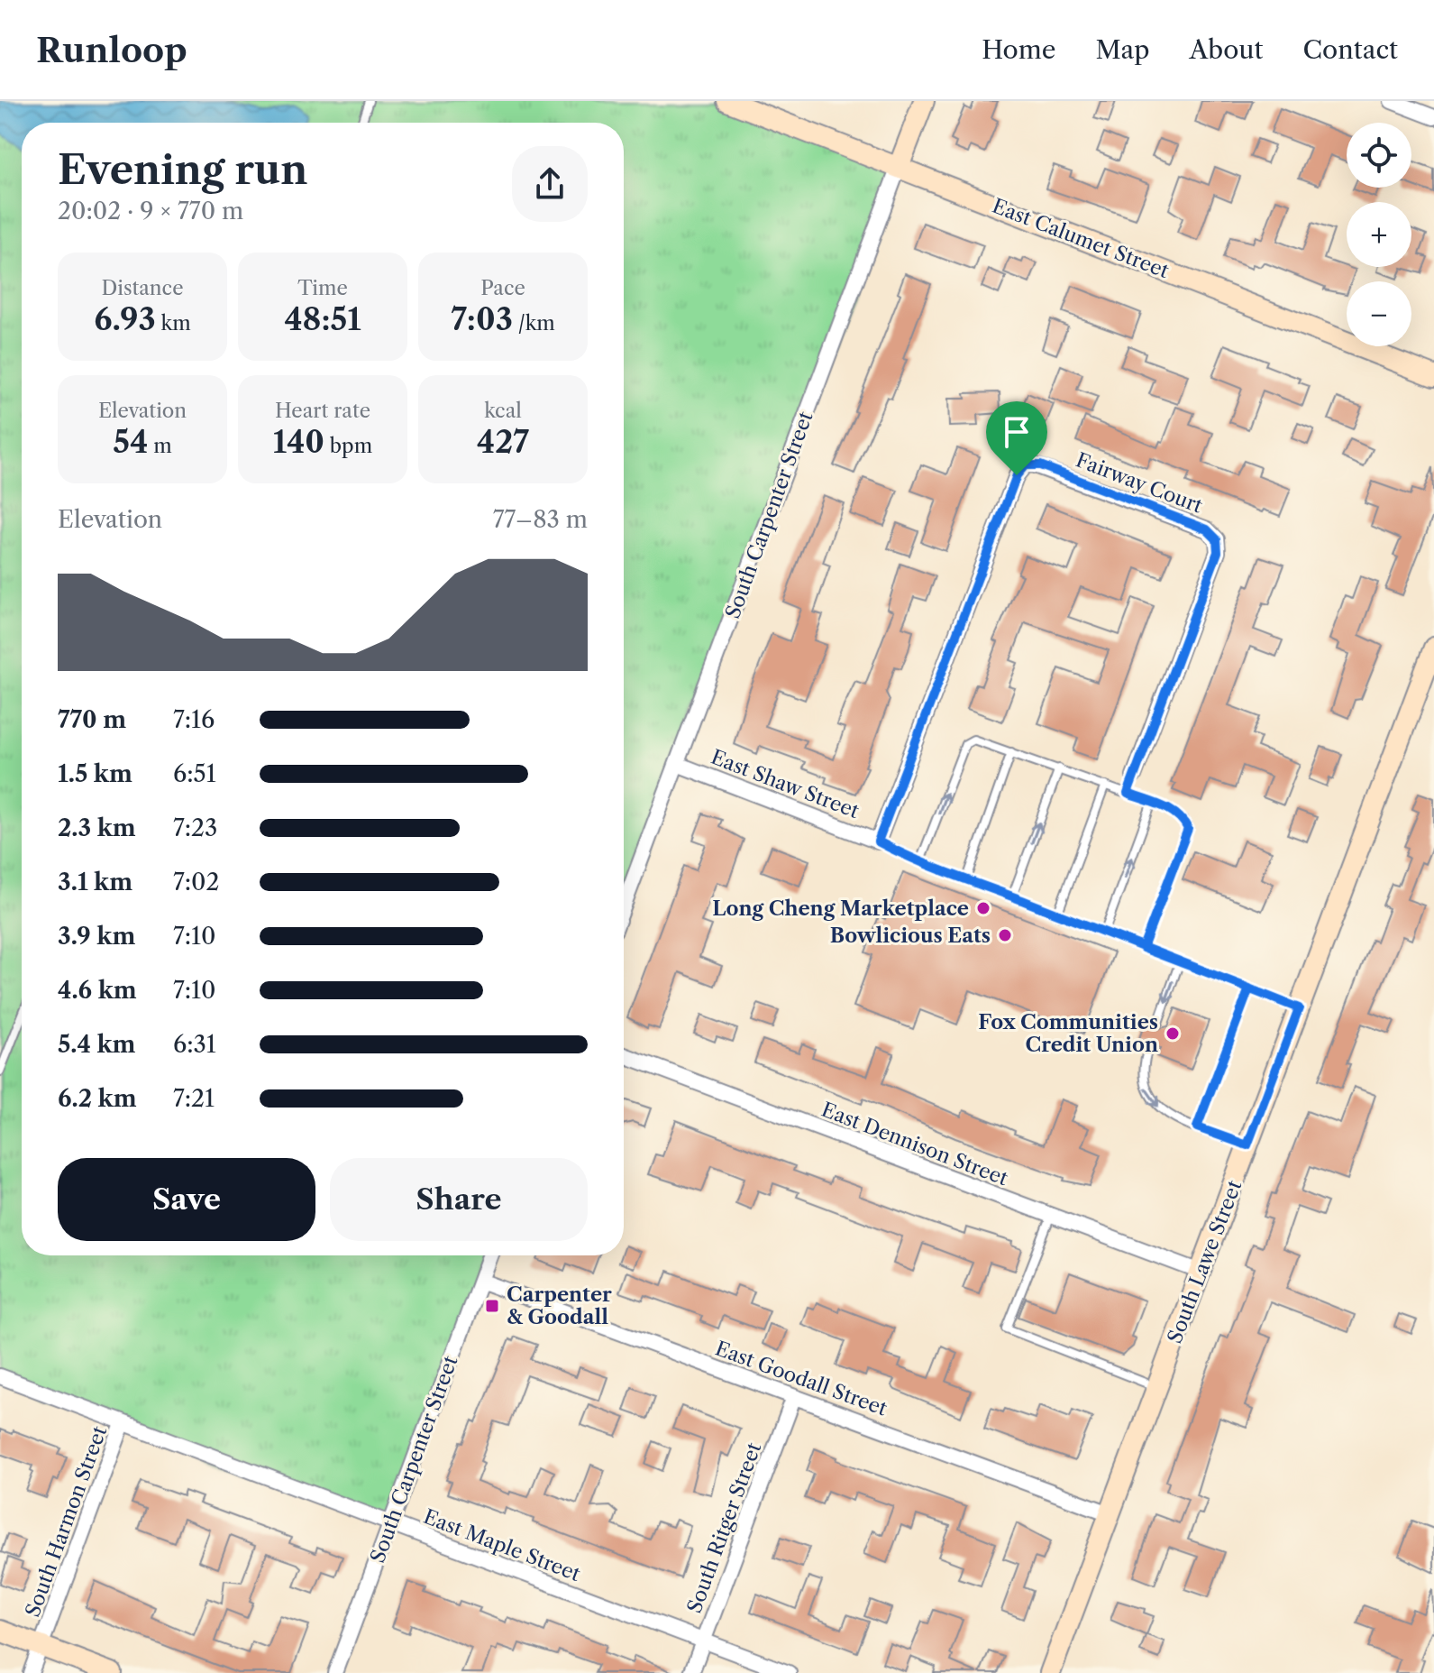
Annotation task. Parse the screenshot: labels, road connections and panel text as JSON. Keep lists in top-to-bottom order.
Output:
{
  "streets": {
    "main road": ["East Calumet Street", "South Carpenter Street", "South Lawe Street"],
    "street": [
      "Fairway Court",
      "East Shaw Street",
      "East Dennison Street",
      "East Goodall Street",
      "South Harmon Street",
      "South Ritger Street",
      "East Maple Street"
    ]
  },
  "crossings": [
    ["East Calumet Street", "South Carpenter Street"],
    ["Fairway Court", "East Shaw Street"],
    ["South Carpenter Street", "East Shaw Street"],
    ["South Carpenter Street", "East Goodall Street"],
    ["South Carpenter Street", "East Maple Street"],
    ["East Dennison Street", "South Lawe Street"],
    ["South Lawe Street", "East Goodall Street"],
    ["East Goodall Street", "South Ritger Street"],
    ["South Harmon Street", "East Maple Street"],
    ["South Ritger Street", "East Maple Street"]
  ],
  "places": {
    "other": ["Long Cheng Marketplace", "Bowlicious Eats", "Fox Communities Credit Union"],
    "transit": ["Carpenter & Goodall"]
  },
  "page": {
    "header": "Runloop",
    "nav": [
      "Home",
      "Map",
      "About",
      "Contact"
    ],
    "map_buttons": ["+", "−"],
    "heading": ["Evening run", "20:02 · 9 × 770 m"],
    "stats": [
      ["Distance", "6.93 km"],
      ["Time", "48:51"],
      ["Pace", "7:03 /km"],
      ["Elevation", "54 m"],
      ["Heart rate", "140 bpm"],
      ["kcal", "427"]
    ],
    "chart": ["Elevation", "77–83 m"],
    "list": [
      {
        "name": "770 m",
        "note": "7:16"
      },
      {
        "name": "1.5 km",
        "note": "6:51"
      },
      {
        "name": "2.3 km",
        "note": "7:23"
      },
      {
        "name": "3.1 km",
        "note": "7:02"
      },
      {
        "name": "3.9 km",
        "note": "7:10"
      },
      {
        "name": "4.6 km",
        "note": "7:10"
      },
      {
        "name": "5.4 km",
        "note": "6:31"
      },
      {
        "name": "6.2 km",
        "note": "7:21"
      }
    ],
    "buttons": ["Save", "Share"]
  }
}
